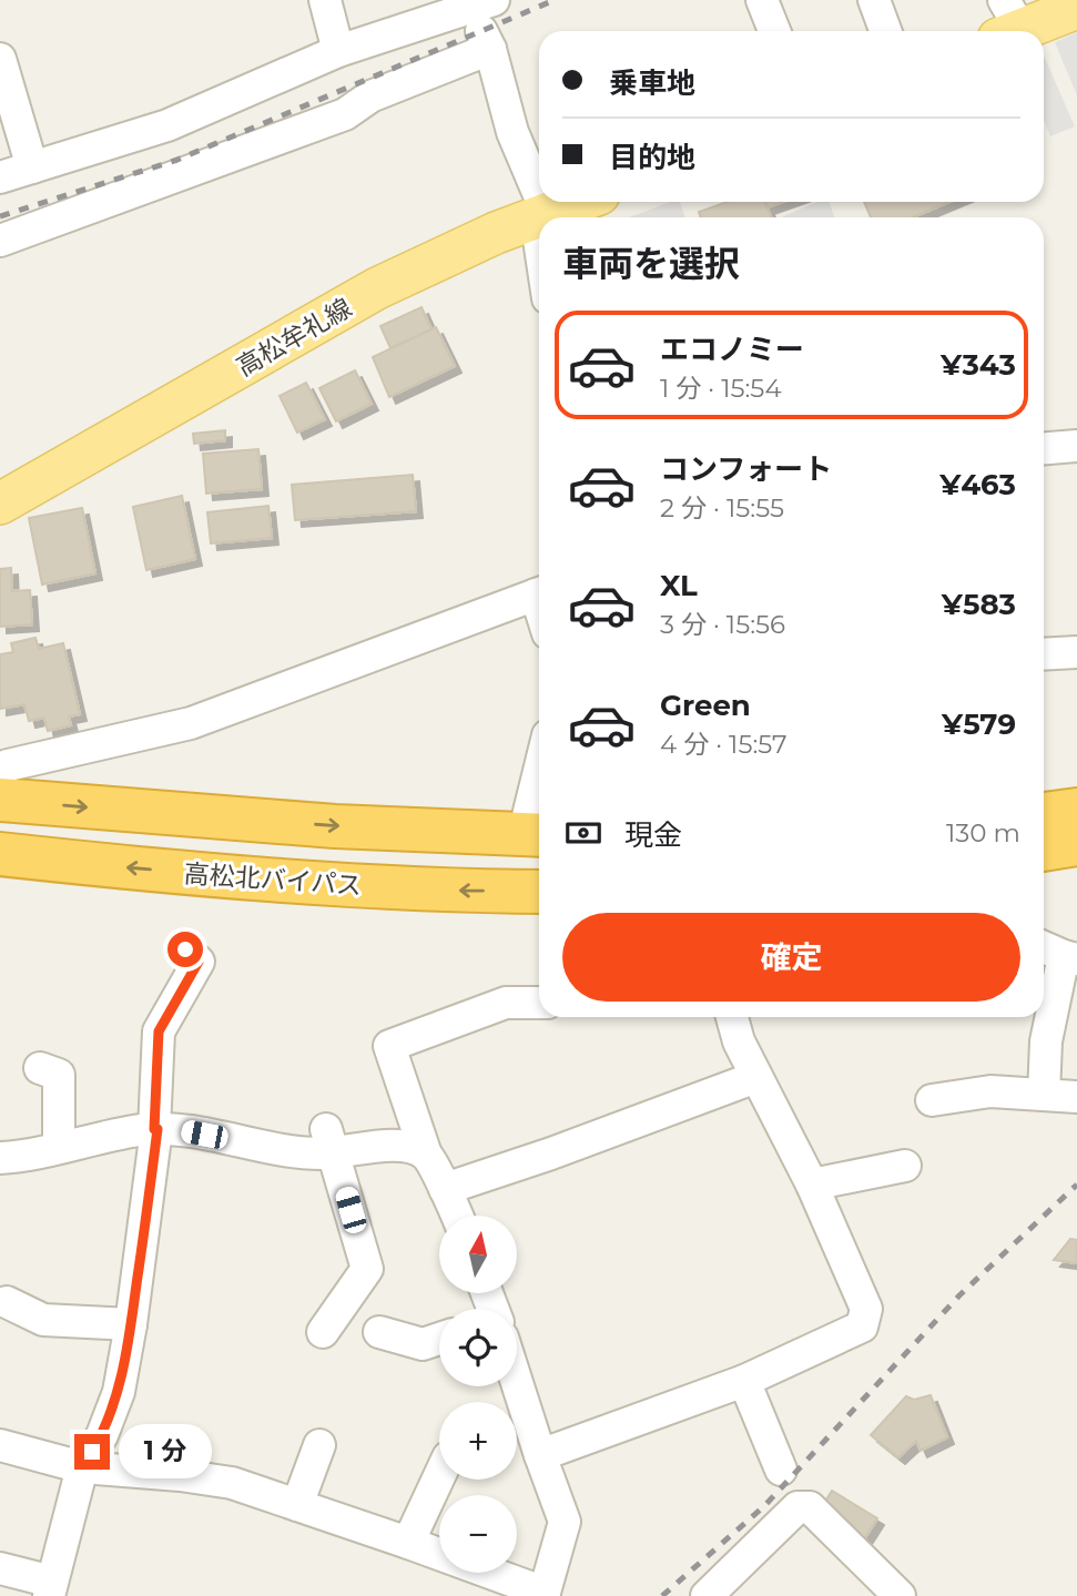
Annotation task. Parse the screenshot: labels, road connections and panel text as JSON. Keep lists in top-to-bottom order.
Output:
{
  "streets": {
    "highway": ["高松北バイパス"],
    "main road": ["高松牟礼線"]
  },
  "north": "top",
  "page": {
    "banner": ["乗車地", "目的地"],
    "heading": "車両を選択",
    "list": [
      {
        "name": "エコノミー",
        "note": "1 分 · 15:54",
        "value": "¥343"
      },
      {
        "name": "コンフォート",
        "note": "2 分 · 15:55",
        "value": "¥463"
      },
      {
        "name": "XL",
        "note": "3 分 · 15:56",
        "value": "¥583"
      },
      {
        "name": "Green",
        "note": "4 分 · 15:57",
        "value": "¥579"
      }
    ],
    "pay": ["現金", "130 m"],
    "buttons": "確定",
    "map_buttons": ["+", "−"],
    "bubble": "1 分"
  }
}
